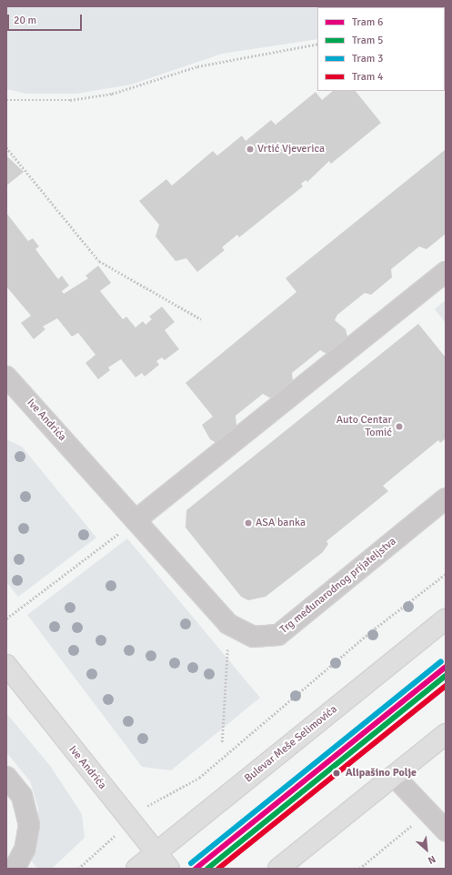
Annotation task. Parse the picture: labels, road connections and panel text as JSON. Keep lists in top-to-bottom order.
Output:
{
  "streets": {
    "main road": ["Ive Andrića", "Bulevar Meše Selimovića"],
    "lane": ["Trg međunarodnog prijateljstva"]
  },
  "crossings": [
    ["Ive Andrića", "Trg međunarodnog prijateljstva"],
    ["Ive Andrića", "Bulevar Meše Selimovića"]
  ],
  "places": [
    "Vrtić Vjeverica",
    "Auto Centar Tomić",
    "ASA banka",
    "Alipašino Polje"
  ],
  "lines": [
    "tram line 3",
    "tram line 6",
    "tram line 5",
    "tram line 4"
  ],
  "legend": [
    "Tram 6",
    "Tram 5",
    "Tram 3",
    "Tram 4"
  ],
  "scale_bar": "20 m",
  "north": "bottom right"
}
